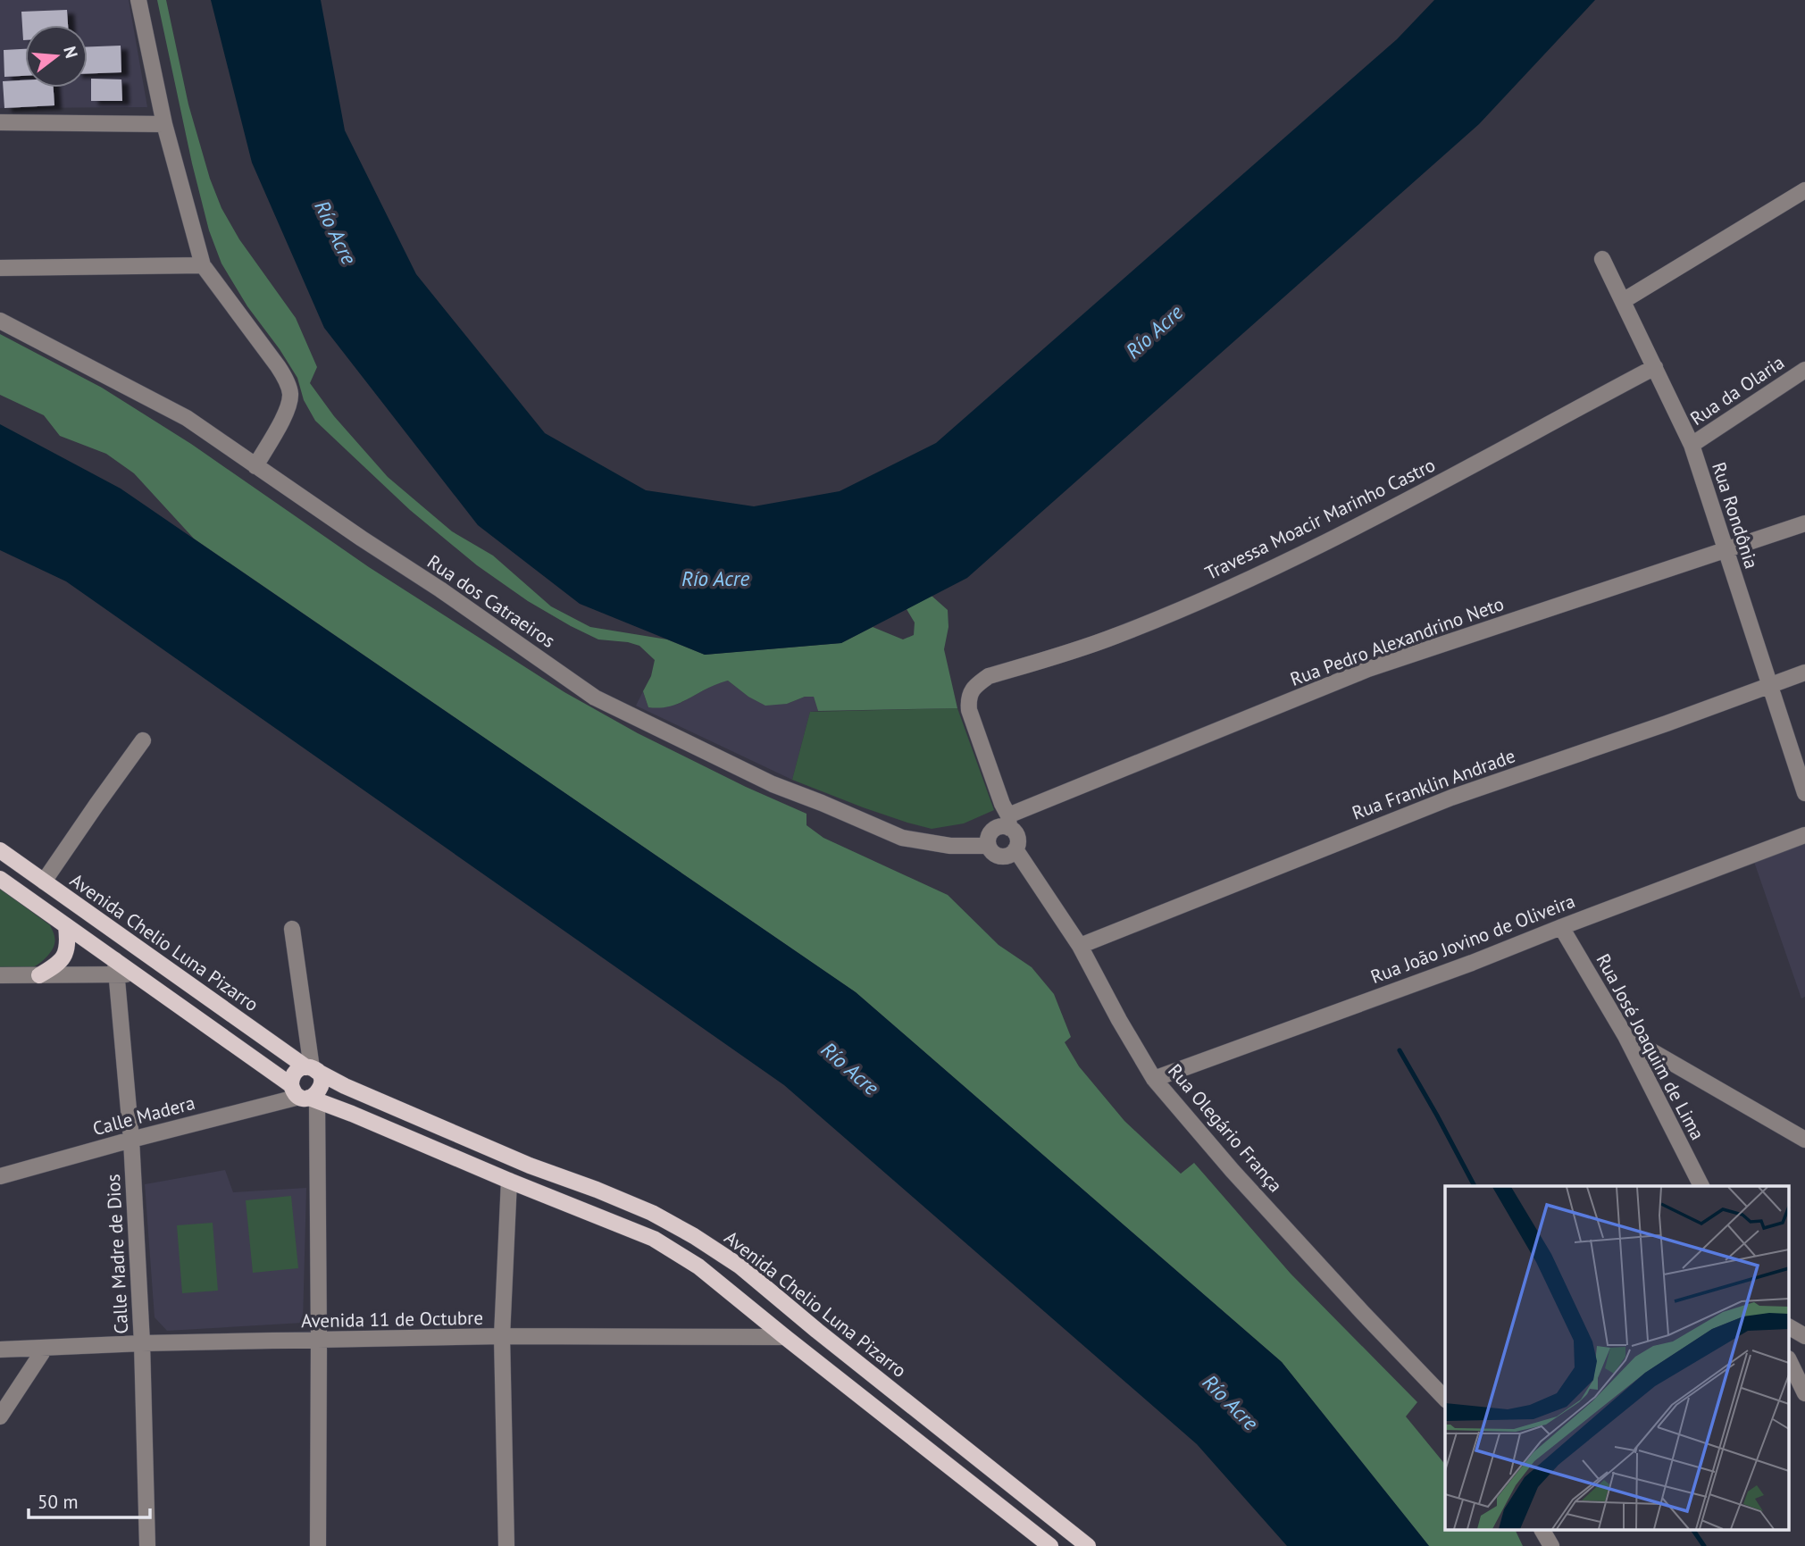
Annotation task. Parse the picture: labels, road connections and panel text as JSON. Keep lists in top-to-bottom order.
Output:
{
  "streets": {
    "main road": ["Avenida Chelio Luna Pizarro"],
    "street": [
      "Rua da Olaria",
      "Rua Rondônia",
      "Travessa Moacir Marinho Castro",
      "Rua dos Catraeiros",
      "Rua Pedro Alexandrino Neto",
      "Rua Franklin Andrade",
      "Rua João Jovino de Oliveira",
      "Rua José Joaquim de Lima",
      "Calle Madera",
      "Rua Olegário França",
      "Calle Madre de Dios",
      "Avenida 11 de Octubre"
    ]
  },
  "crossings": [
    ["Rua da Olaria", "Rua Rondônia"],
    ["Rua Rondônia", "Travessa Moacir Marinho Castro"],
    ["Rua Rondônia", "Rua Pedro Alexandrino Neto"],
    ["Rua Rondônia", "Rua Franklin Andrade"],
    ["Travessa Moacir Marinho Castro", "Rua dos Catraeiros"],
    ["Travessa Moacir Marinho Castro", "Rua Pedro Alexandrino Neto"],
    ["Travessa Moacir Marinho Castro", "Rua Olegário França"],
    ["Rua dos Catraeiros", "Rua Pedro Alexandrino Neto"],
    ["Rua dos Catraeiros", "Rua Olegário França"],
    ["Rua Pedro Alexandrino Neto", "Rua Olegário França"],
    ["Rua Franklin Andrade", "Rua Olegário França"],
    ["Rua João Jovino de Oliveira", "Rua José Joaquim de Lima"],
    ["Rua João Jovino de Oliveira", "Rua Olegário França"],
    ["Avenida Chelio Luna Pizarro", "Calle Madera"],
    ["Calle Madera", "Calle Madre de Dios"],
    ["Calle Madre de Dios", "Avenida 11 de Octubre"]
  ],
  "water": ["Río Acre"],
  "scale_bar": "50 m",
  "north": "right"
}
